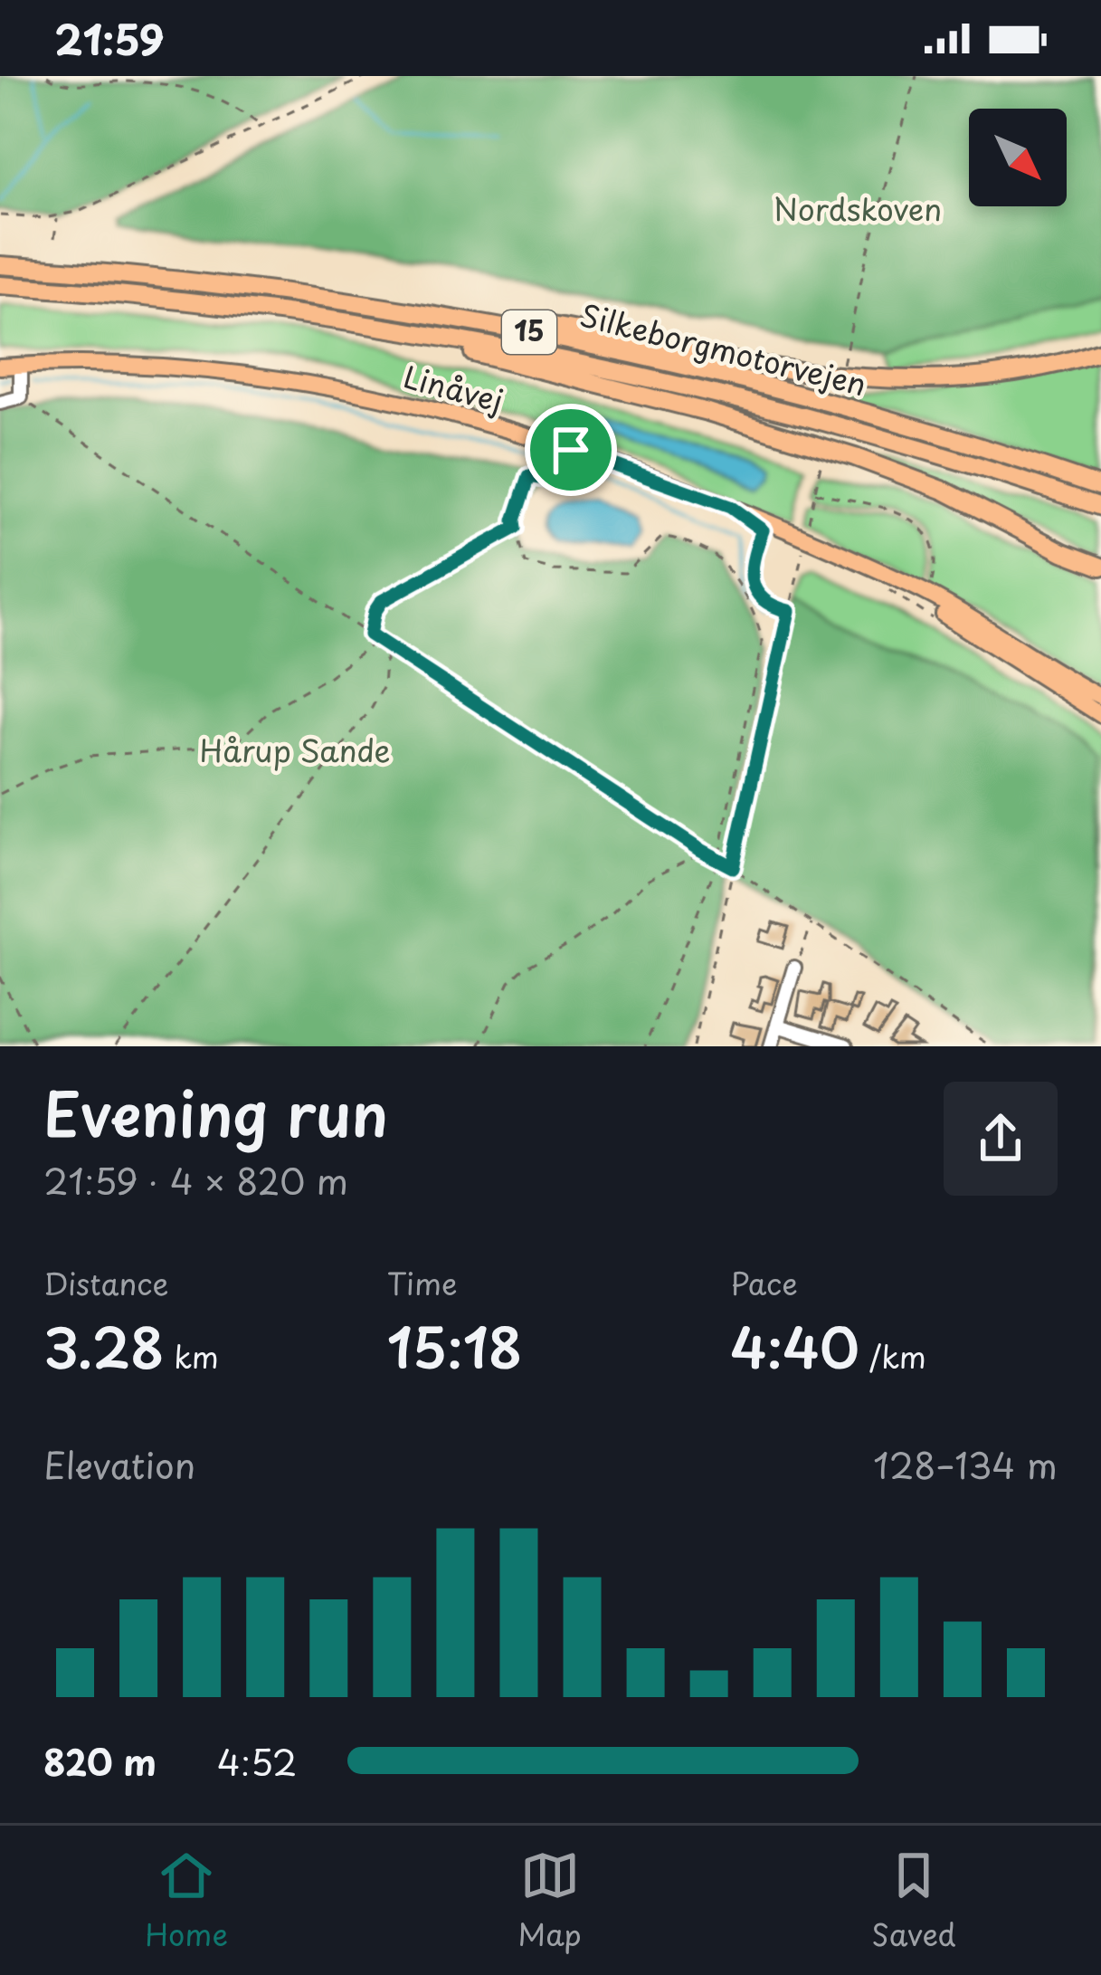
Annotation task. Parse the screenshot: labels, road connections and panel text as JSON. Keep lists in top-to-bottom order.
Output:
{
  "streets": {
    "highway": ["15", "Silkeborgmotorvejen"],
    "main road": ["Linåvej"]
  },
  "parks": ["Nordskoven", "Hårup Sande"],
  "north": "bottom right",
  "page": {
    "status": "21:59",
    "heading": ["Evening run", "21:59 · 4 × 820 m"],
    "stats": [
      ["Distance", "3.28 km"],
      ["Time", "15:18"],
      ["Pace", "4:40 /km"]
    ],
    "chart": ["Elevation", "128–134 m"],
    "list": [
      {
        "name": "820 m",
        "note": "4:52"
      }
    ],
    "tabs": ["Home", "Map", "Saved"]
  }
}
